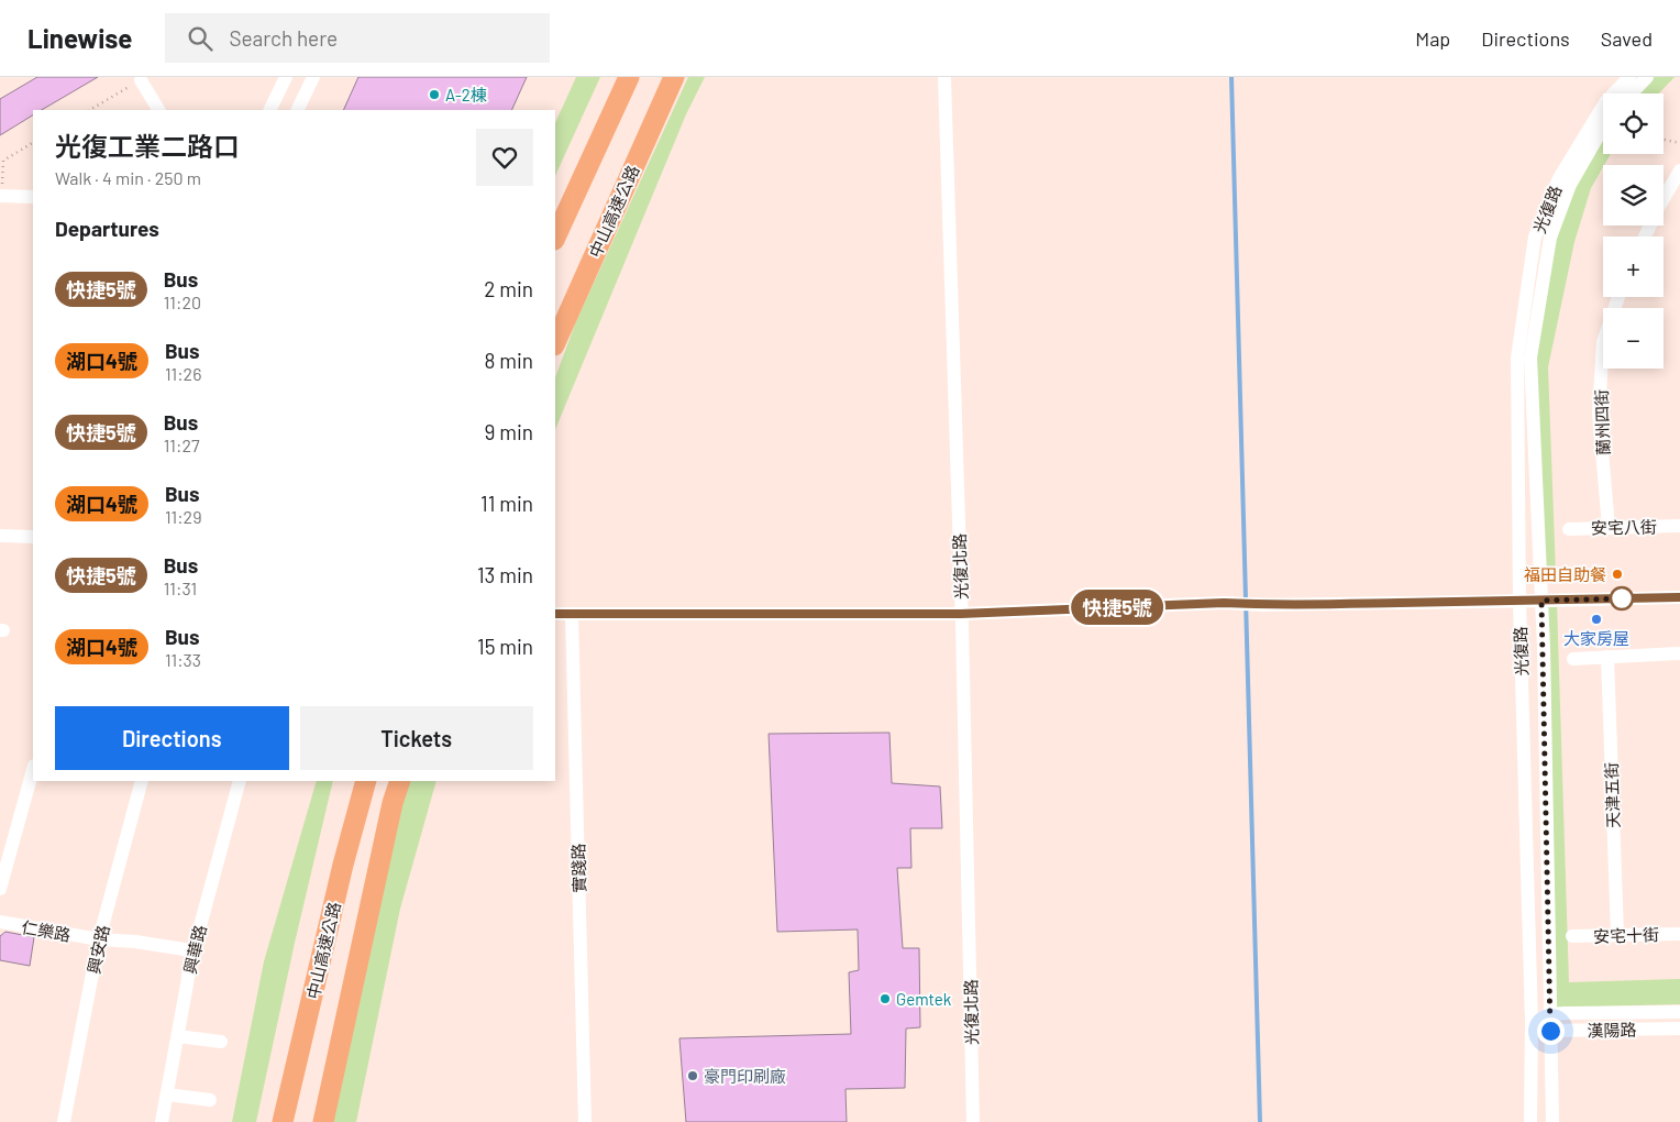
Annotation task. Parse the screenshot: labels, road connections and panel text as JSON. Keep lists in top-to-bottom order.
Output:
{
  "streets": {
    "highway": ["中山高速公路"],
    "street": [
      "光復路",
      "蘭州四街",
      "安宅八街",
      "光復北路",
      "天津五街",
      "實踐路",
      "仁樂路",
      "安宅十街",
      "興安路",
      "興華路",
      "漢陽路"
    ]
  },
  "crossings": [
    ["光復路", "漢陽路"],
    ["蘭州四街", "安宅八街"],
    ["天津五街", "安宅十街"],
    ["仁樂路", "興安路"],
    ["仁樂路", "興華路"]
  ],
  "places": [
    "A-2棟",
    "福田自助餐",
    "大家房屋",
    "Gemtek",
    "豪門印刷廠"
  ],
  "lines": ["bus line 快捷5號"],
  "page": {
    "header": "Linewise",
    "search": "Search here",
    "nav": ["Map", "Directions", "Saved"],
    "on_map": "快捷5號",
    "map_buttons": ["+", "−"],
    "heading": [
      ["光復工業二路口", "Walk · 4 min · 250 m"],
      "Departures"
    ],
    "list": [
      {
        "mark": "快捷5號",
        "name": "Bus",
        "note": "11:20",
        "value": "2 min"
      },
      {
        "mark": "湖口4號",
        "name": "Bus",
        "note": "11:26",
        "value": "8 min"
      },
      {
        "mark": "快捷5號",
        "name": "Bus",
        "note": "11:27",
        "value": "9 min"
      },
      {
        "mark": "湖口4號",
        "name": "Bus",
        "note": "11:29",
        "value": "11 min"
      },
      {
        "mark": "快捷5號",
        "name": "Bus",
        "note": "11:31",
        "value": "13 min"
      },
      {
        "mark": "湖口4號",
        "name": "Bus",
        "note": "11:33",
        "value": "15 min"
      }
    ],
    "buttons": ["Directions", "Tickets"]
  }
}
